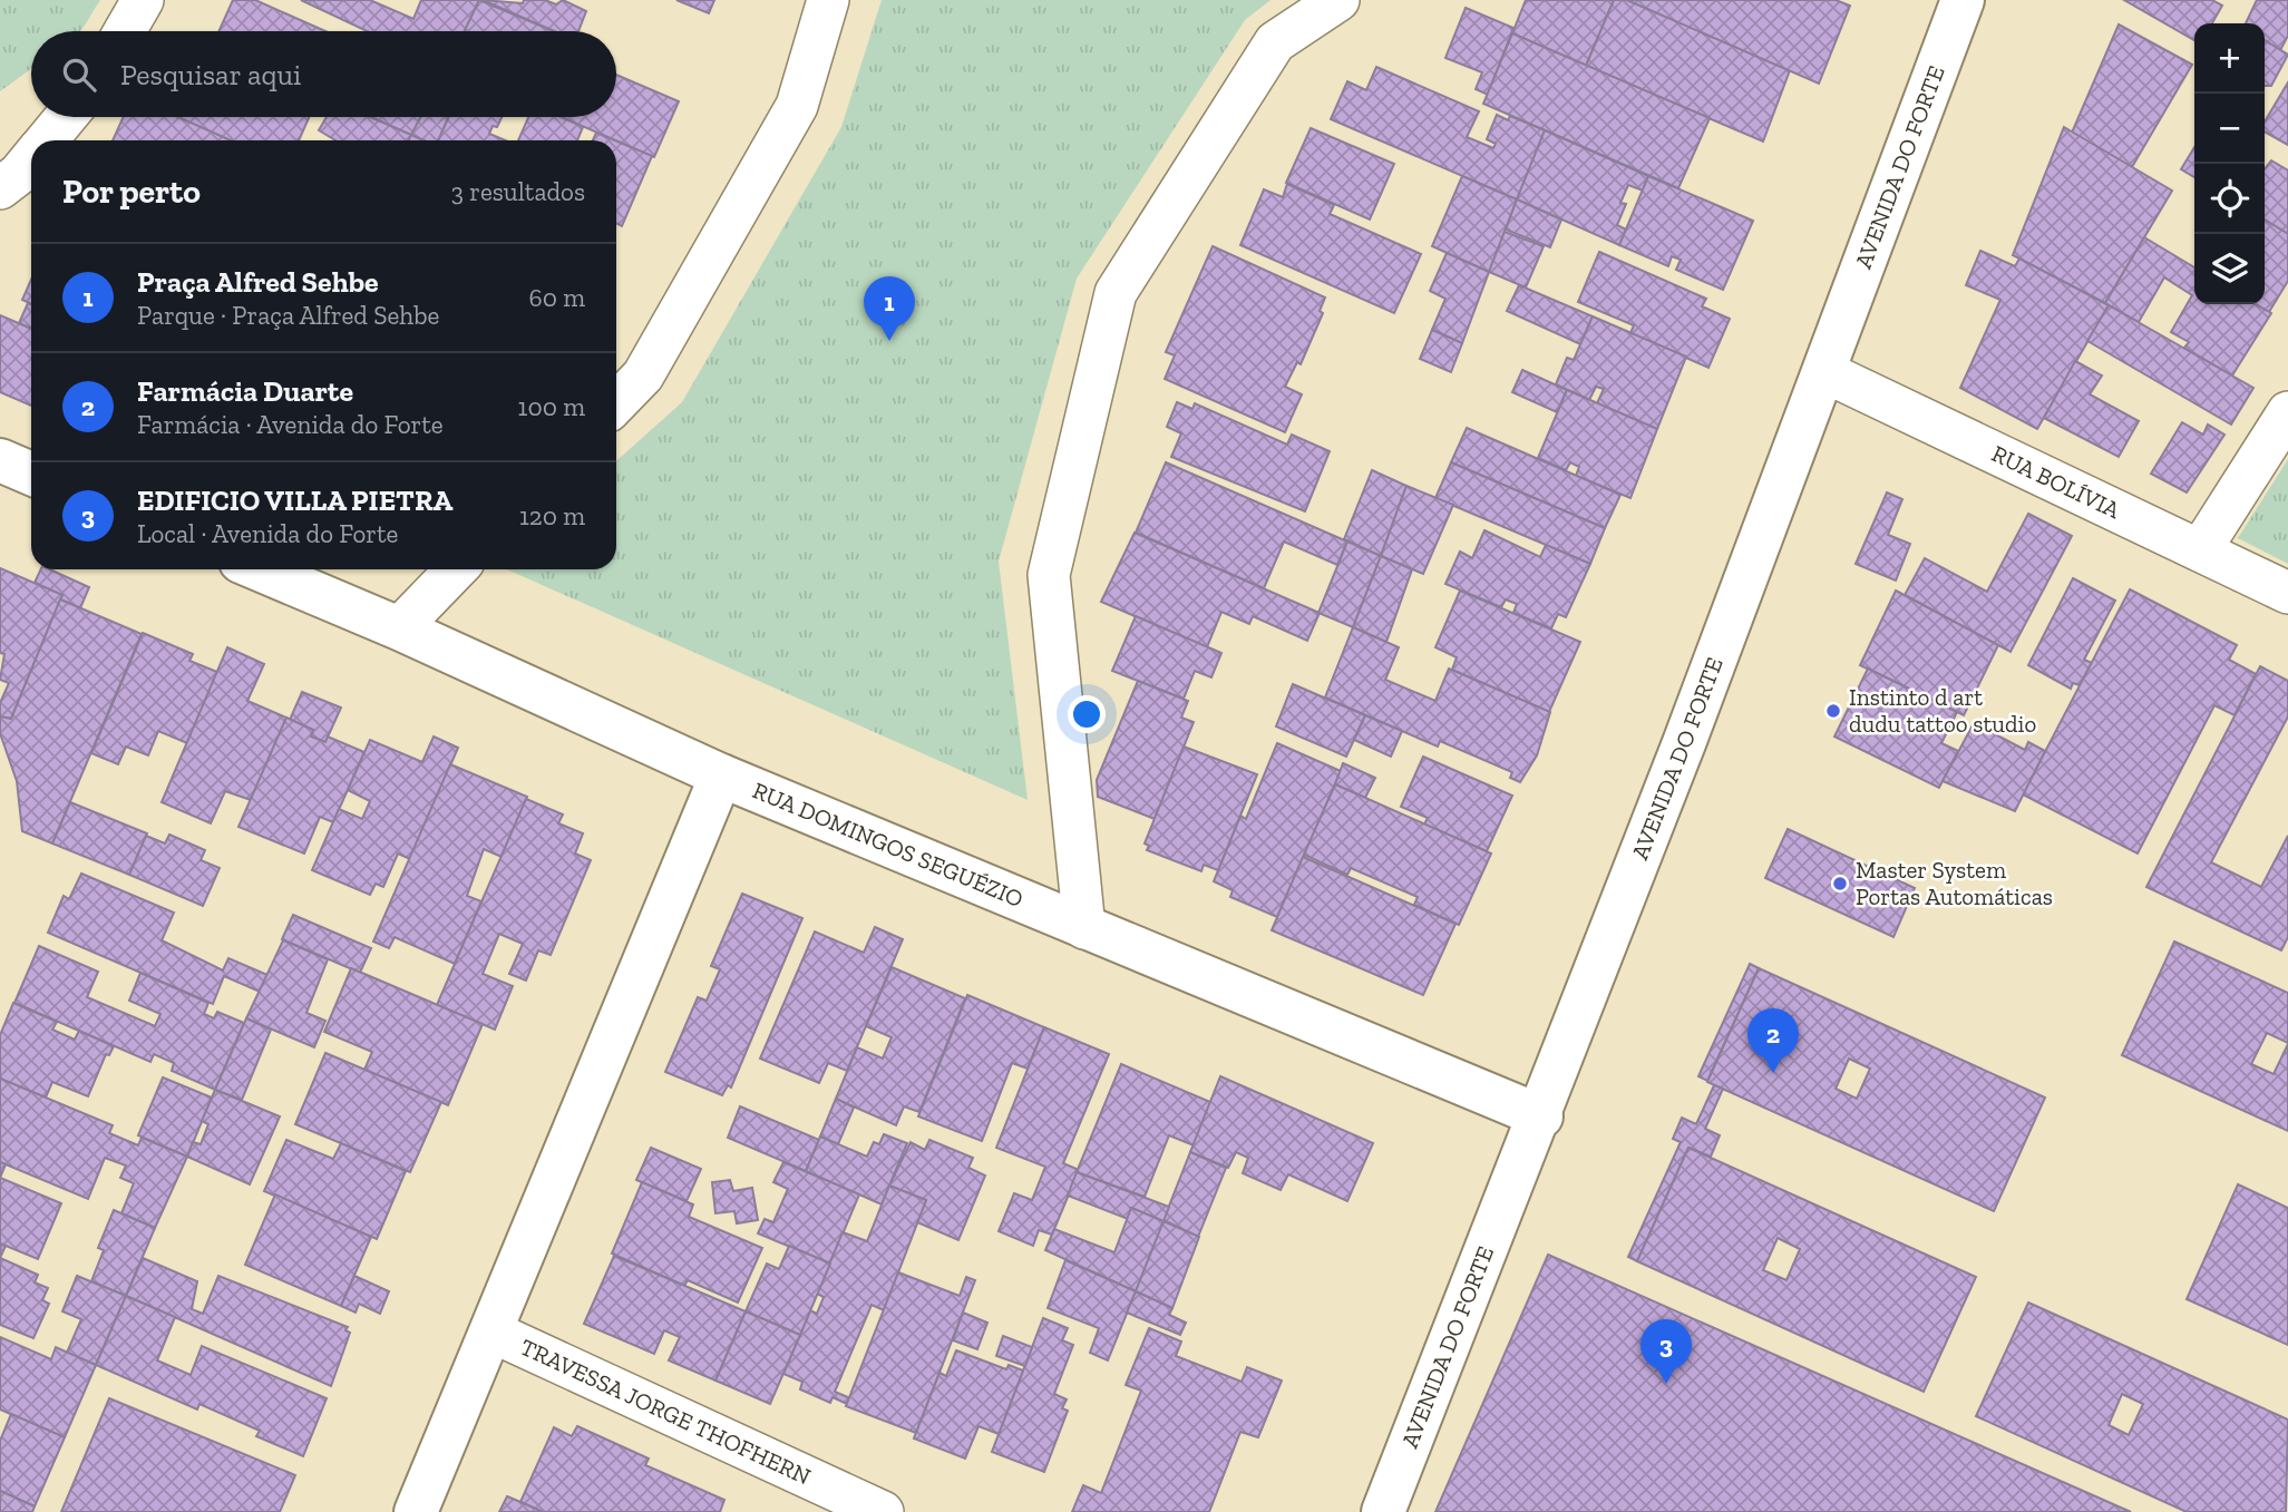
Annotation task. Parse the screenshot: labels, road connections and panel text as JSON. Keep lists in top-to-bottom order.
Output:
{
  "streets": {
    "street": [
      "AVENIDA DO FORTE",
      "RUA BOLÍVIA",
      "RUA DOMINGOS SEGUÉZIO",
      "TRAVESSA JORGE THOFHERN"
    ]
  },
  "crossings": [
    ["AVENIDA DO FORTE", "RUA BOLÍVIA"],
    ["AVENIDA DO FORTE", "RUA DOMINGOS SEGUÉZIO"]
  ],
  "places": ["Instinto d art dudu tattoo studio", "Master System Portas Automáticas"],
  "page": {
    "map_buttons": ["+", "−"],
    "search": "Pesquisar aqui",
    "heading": ["Por perto", "3 resultados"],
    "list": [
      {
        "mark": "1",
        "name": "Praça Alfred Sehbe",
        "note": "Parque · Praça Alfred Sehbe",
        "value": "60 m"
      },
      {
        "mark": "2",
        "name": "Farmácia Duarte",
        "note": "Farmácia · Avenida do Forte",
        "value": "100 m"
      },
      {
        "mark": "3",
        "name": "EDIFICIO VILLA PIETRA",
        "note": "Local · Avenida do Forte",
        "value": "120 m"
      }
    ],
    "pins": ["1", "2", "3"]
  }
}
